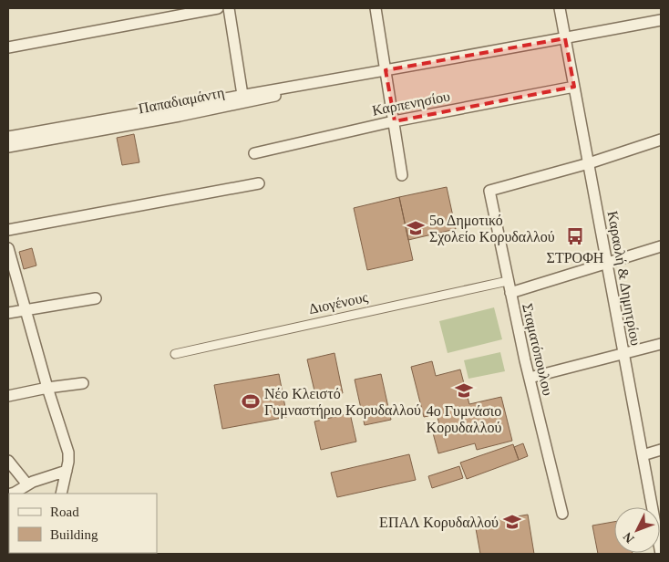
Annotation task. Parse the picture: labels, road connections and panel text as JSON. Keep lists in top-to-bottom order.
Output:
{
  "streets": {
    "street": [
      "Παπαδιαμάντη",
      "Καρπενησίου",
      "Καραολή & Δημητρίου",
      "Διογένους",
      "Σταματόπουλου"
    ]
  },
  "crossings": [
    ["Παπαδιαμάντη", "Καραολή & Δημητρίου"],
    ["Καρπενησίου", "Καραολή & Δημητρίου"],
    ["Καραολή & Δημητρίου", "Σταματόπουλου"],
    ["Διογένους", "Σταματόπουλου"]
  ],
  "places": {
    "school or university": ["5ο Δημοτικό Σχολείο Κορυδαλλού", "4ο Γυμνάσιο Κορυδαλλού", "ΕΠΑΛ Κορυδαλλού"],
    "bus stop": ["ΣΤΡΟΦΗ"],
    "sports": ["Νέο Κλειστό Γυμναστήριο Κορυδαλλού"]
  },
  "legend": ["Road", "Building"],
  "north": "bottom left"
}
